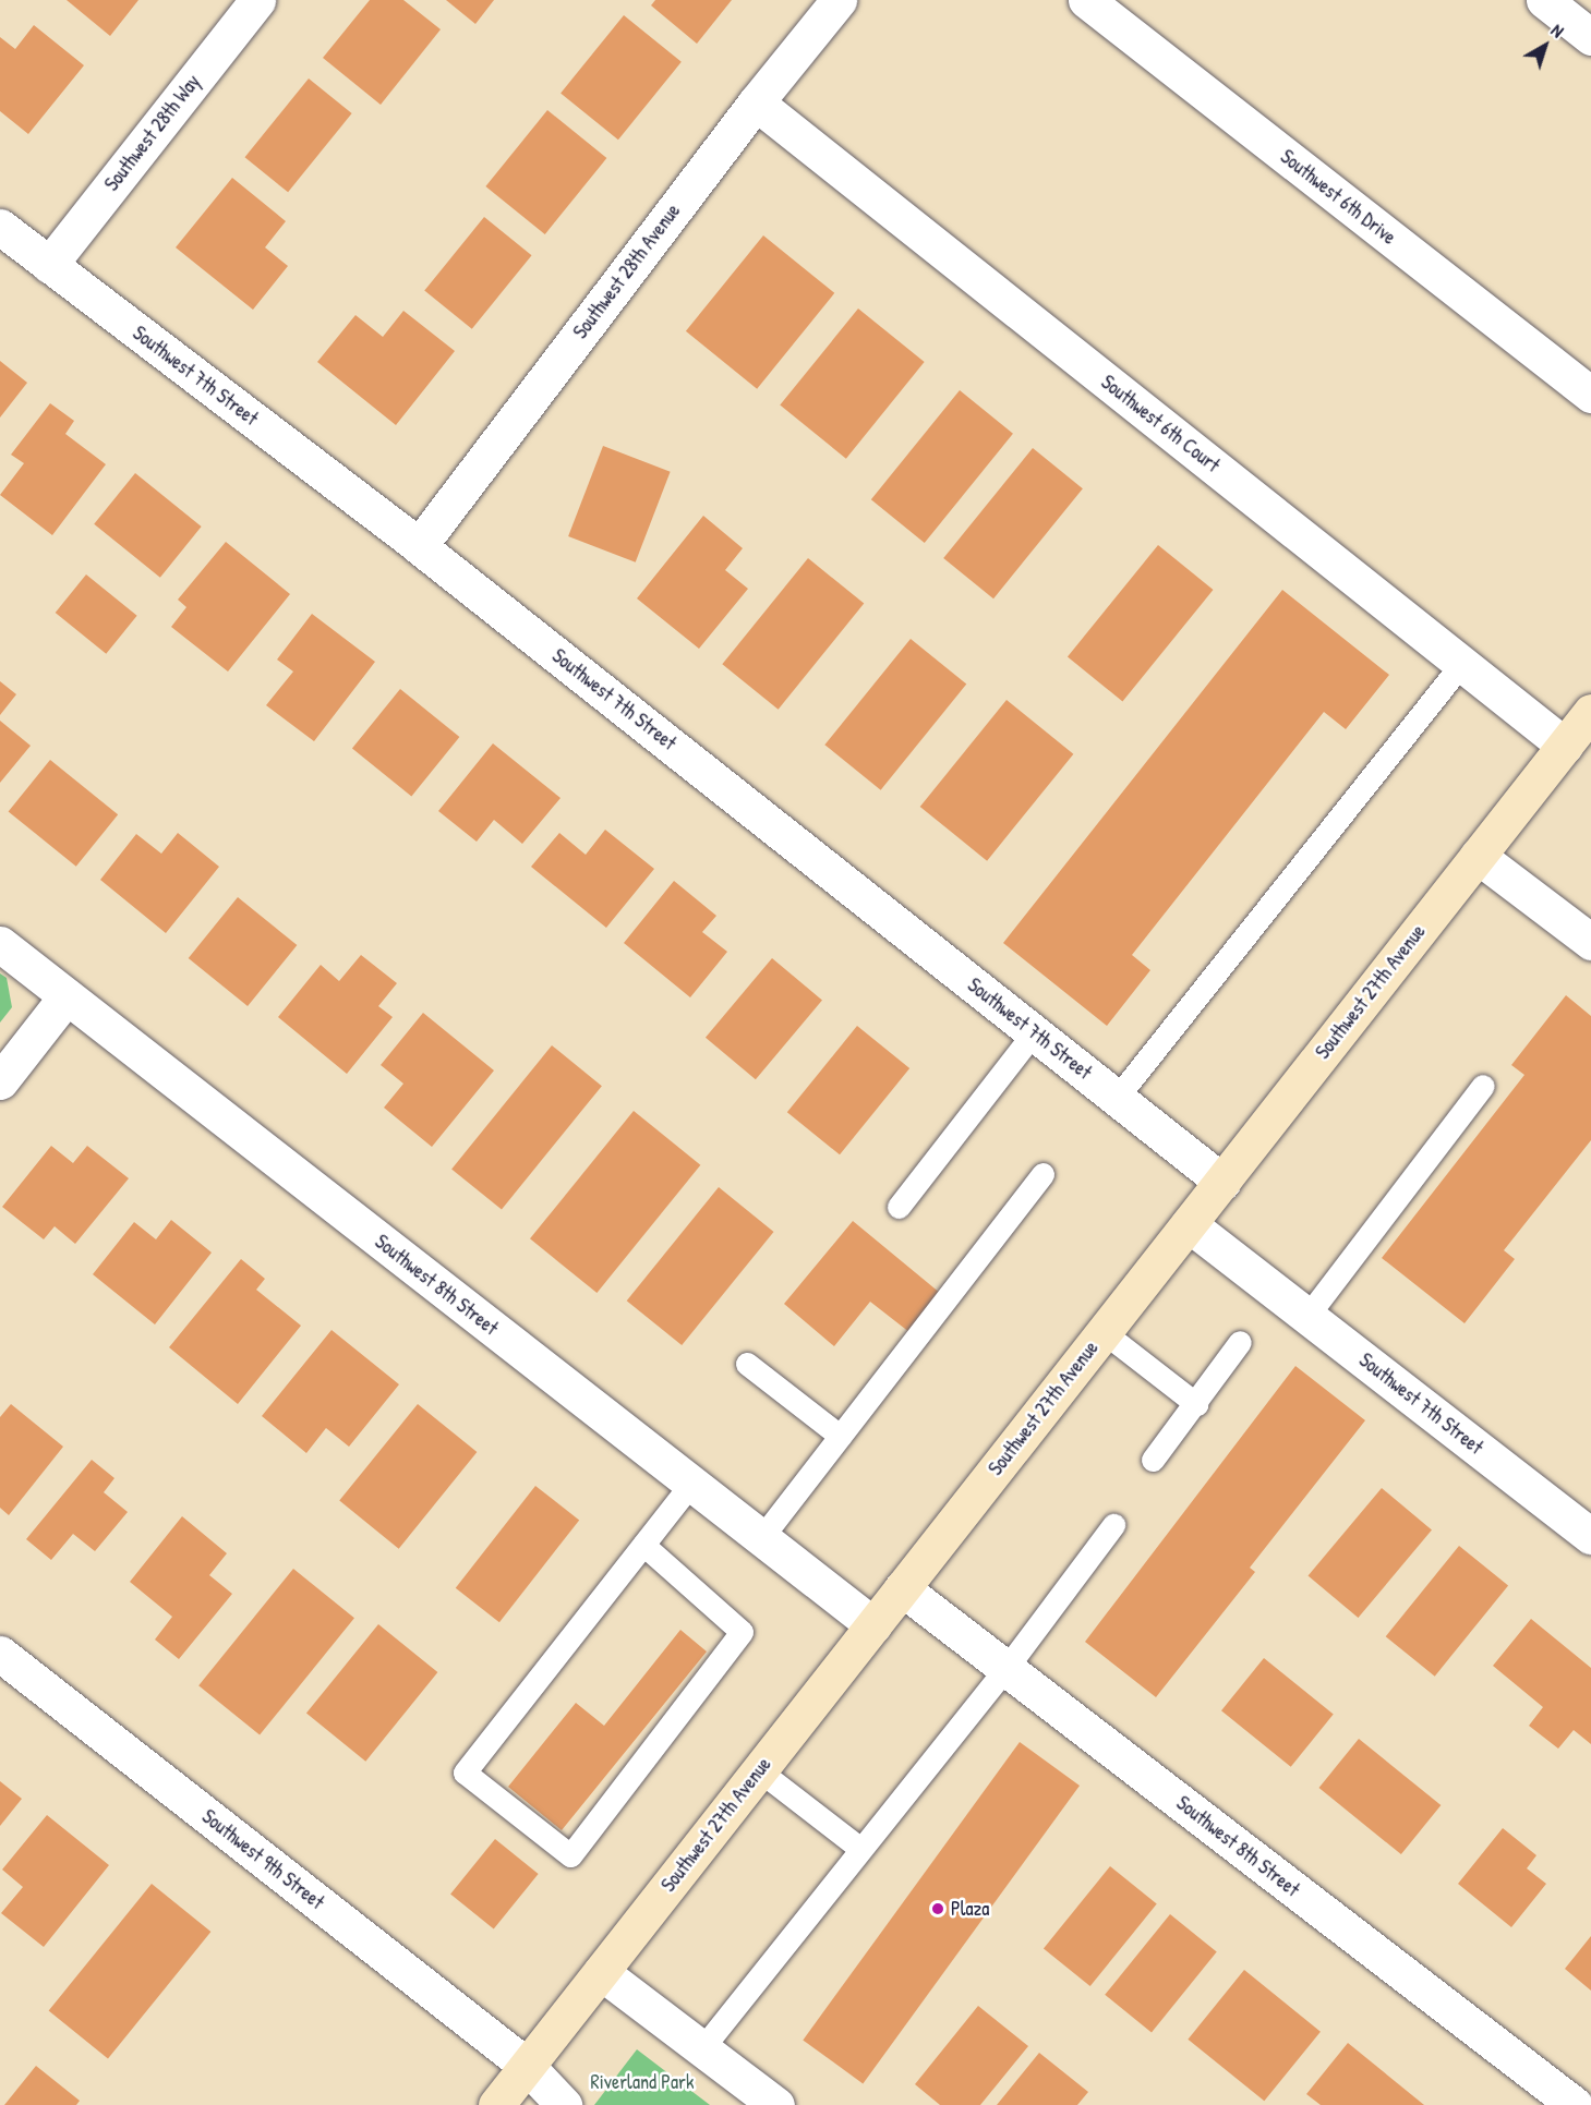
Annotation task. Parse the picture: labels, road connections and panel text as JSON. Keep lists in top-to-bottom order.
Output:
{
  "streets": {
    "street": [
      "Southwest 28th Way",
      "Southwest 6th Drive",
      "Southwest 28th Avenue",
      "Southwest 7th Street",
      "Southwest 6th Court",
      "Southwest 27th Avenue",
      "Southwest 8th Street",
      "Southwest 9th Street"
    ]
  },
  "crossings": [
    ["Southwest 28th Way", "Southwest 7th Street"],
    ["Southwest 28th Avenue", "Southwest 7th Street"],
    ["Southwest 28th Avenue", "Southwest 6th Court"],
    ["Southwest 7th Street", "Southwest 27th Avenue"],
    ["Southwest 6th Court", "Southwest 27th Avenue"],
    ["Southwest 27th Avenue", "Southwest 8th Street"],
    ["Southwest 27th Avenue", "Southwest 9th Street"]
  ],
  "parks": ["Riverland Park"],
  "places": ["Plaza"],
  "north": "top right"
}
